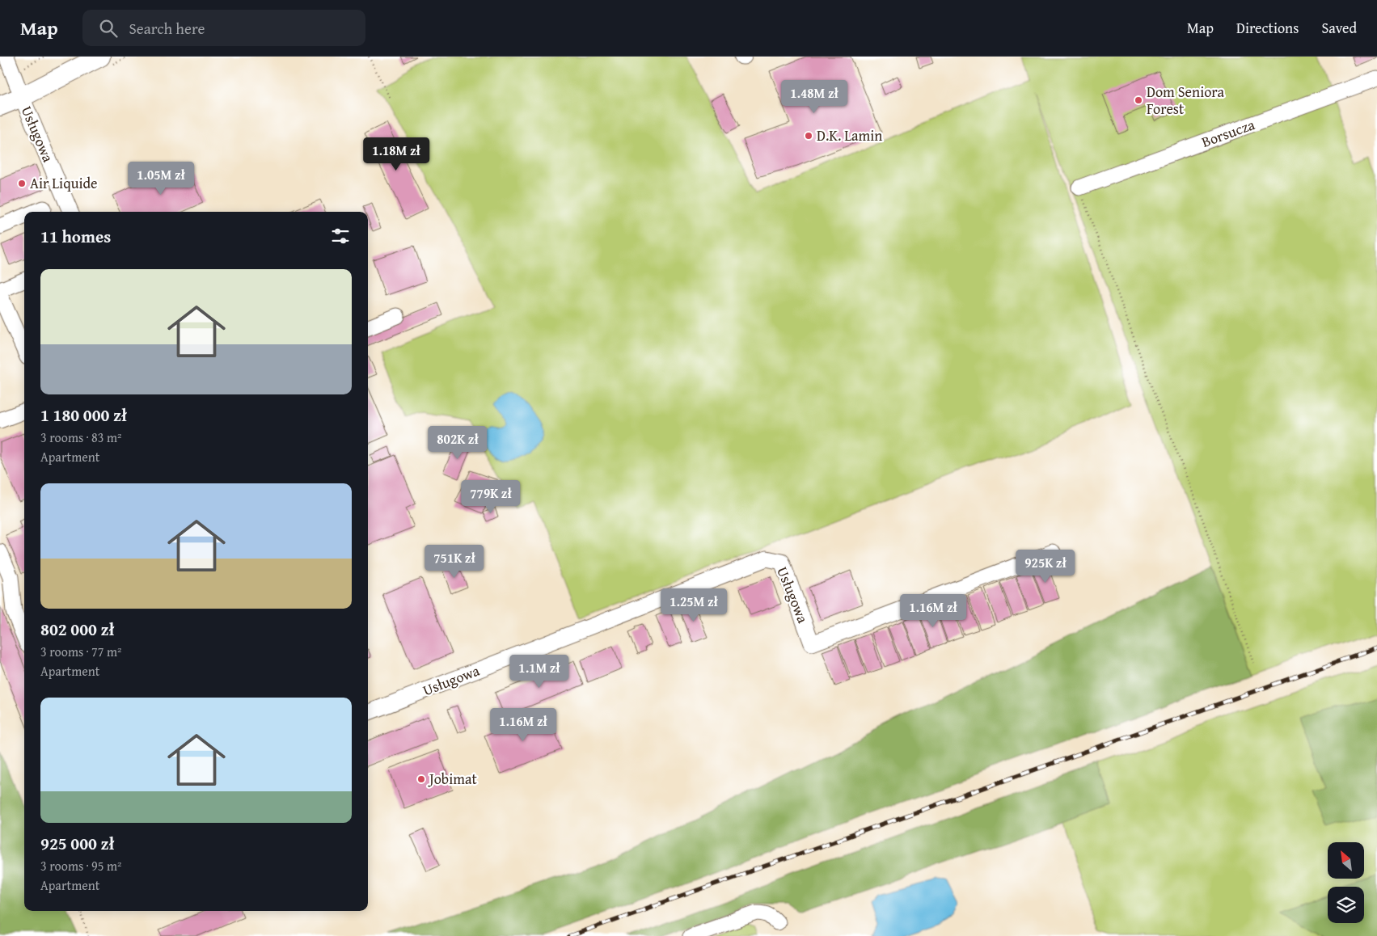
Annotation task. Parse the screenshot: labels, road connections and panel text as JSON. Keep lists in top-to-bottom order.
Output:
{
  "streets": {
    "street": ["Borsucza", "Usługowa"]
  },
  "places": [
    "Dom Seniora Forest",
    "D.K. Lamin",
    "Air Liquide",
    "Jobimat"
  ],
  "north": "top left",
  "page": {
    "header": "Map",
    "search": "Search here",
    "nav": ["Map", "Directions", "Saved"],
    "price": [
      "1.48M zł",
      "1.18M zł",
      "1.05M zł",
      "802K zł",
      "779K zł",
      "751K zł",
      "925K zł",
      "1.25M zł",
      "1.16M zł",
      "1.1M zł",
      "1.16M zł"
    ],
    "heading": "11 homes",
    "list": [
      {
        "name": "1 180 000 zł",
        "note": "3 rooms · 83 m² · Apartment"
      },
      {
        "name": "802 000 zł",
        "note": "3 rooms · 77 m² · Apartment"
      },
      {
        "name": "925 000 zł",
        "note": "3 rooms · 95 m² · Apartment"
      }
    ]
  }
}
